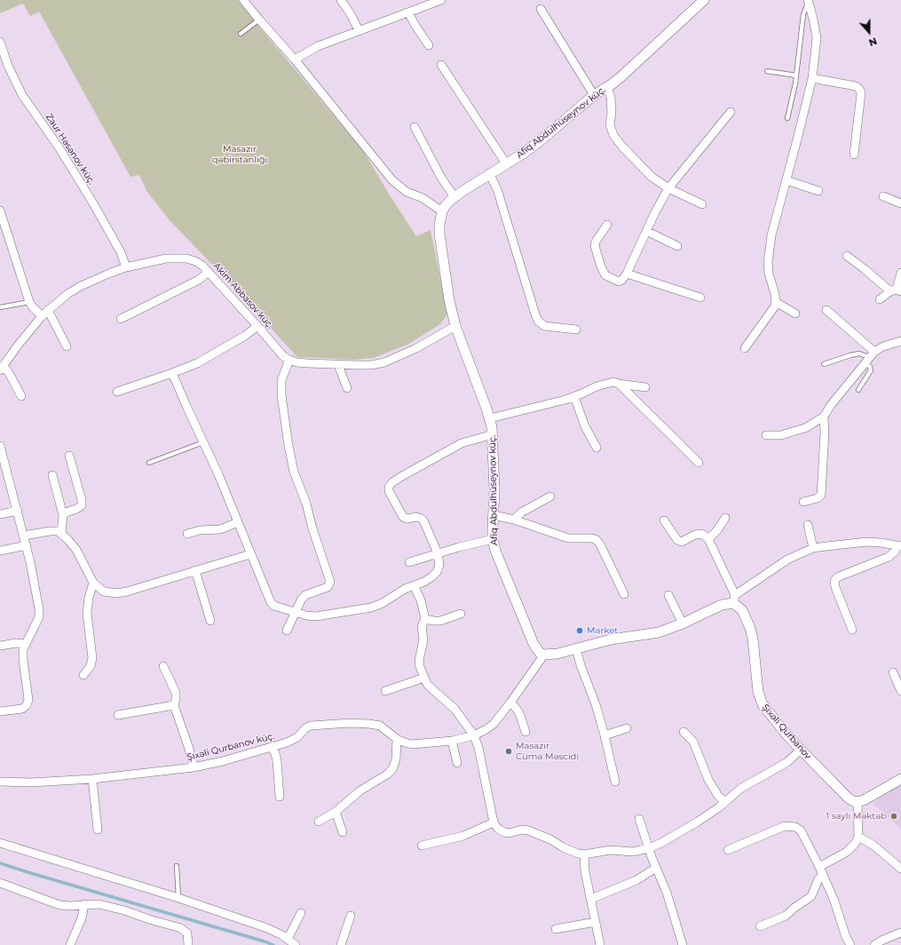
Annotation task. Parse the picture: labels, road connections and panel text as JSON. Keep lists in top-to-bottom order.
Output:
{
  "streets": {
    "street": [
      "Afiq Abdulhüseynov küç.",
      "Zaur Həsənov küç.",
      "Akim Abbasov küç.",
      "Şixəli Qurbanov",
      "Şıxəli Qurbanov küç."
    ]
  },
  "crossings": [
    ["Afiq Abdulhüseynov küç.", "Şıxəli Qurbanov küç."],
    ["Zaur Həsənov küç.", "Akim Abbasov küç."]
  ],
  "parks": ["Masazır qəbirstanlığı"],
  "places": ["Market", "Masazır Cümə Məscidi", "1 saylı Məktəb"],
  "north": "bottom"
}
